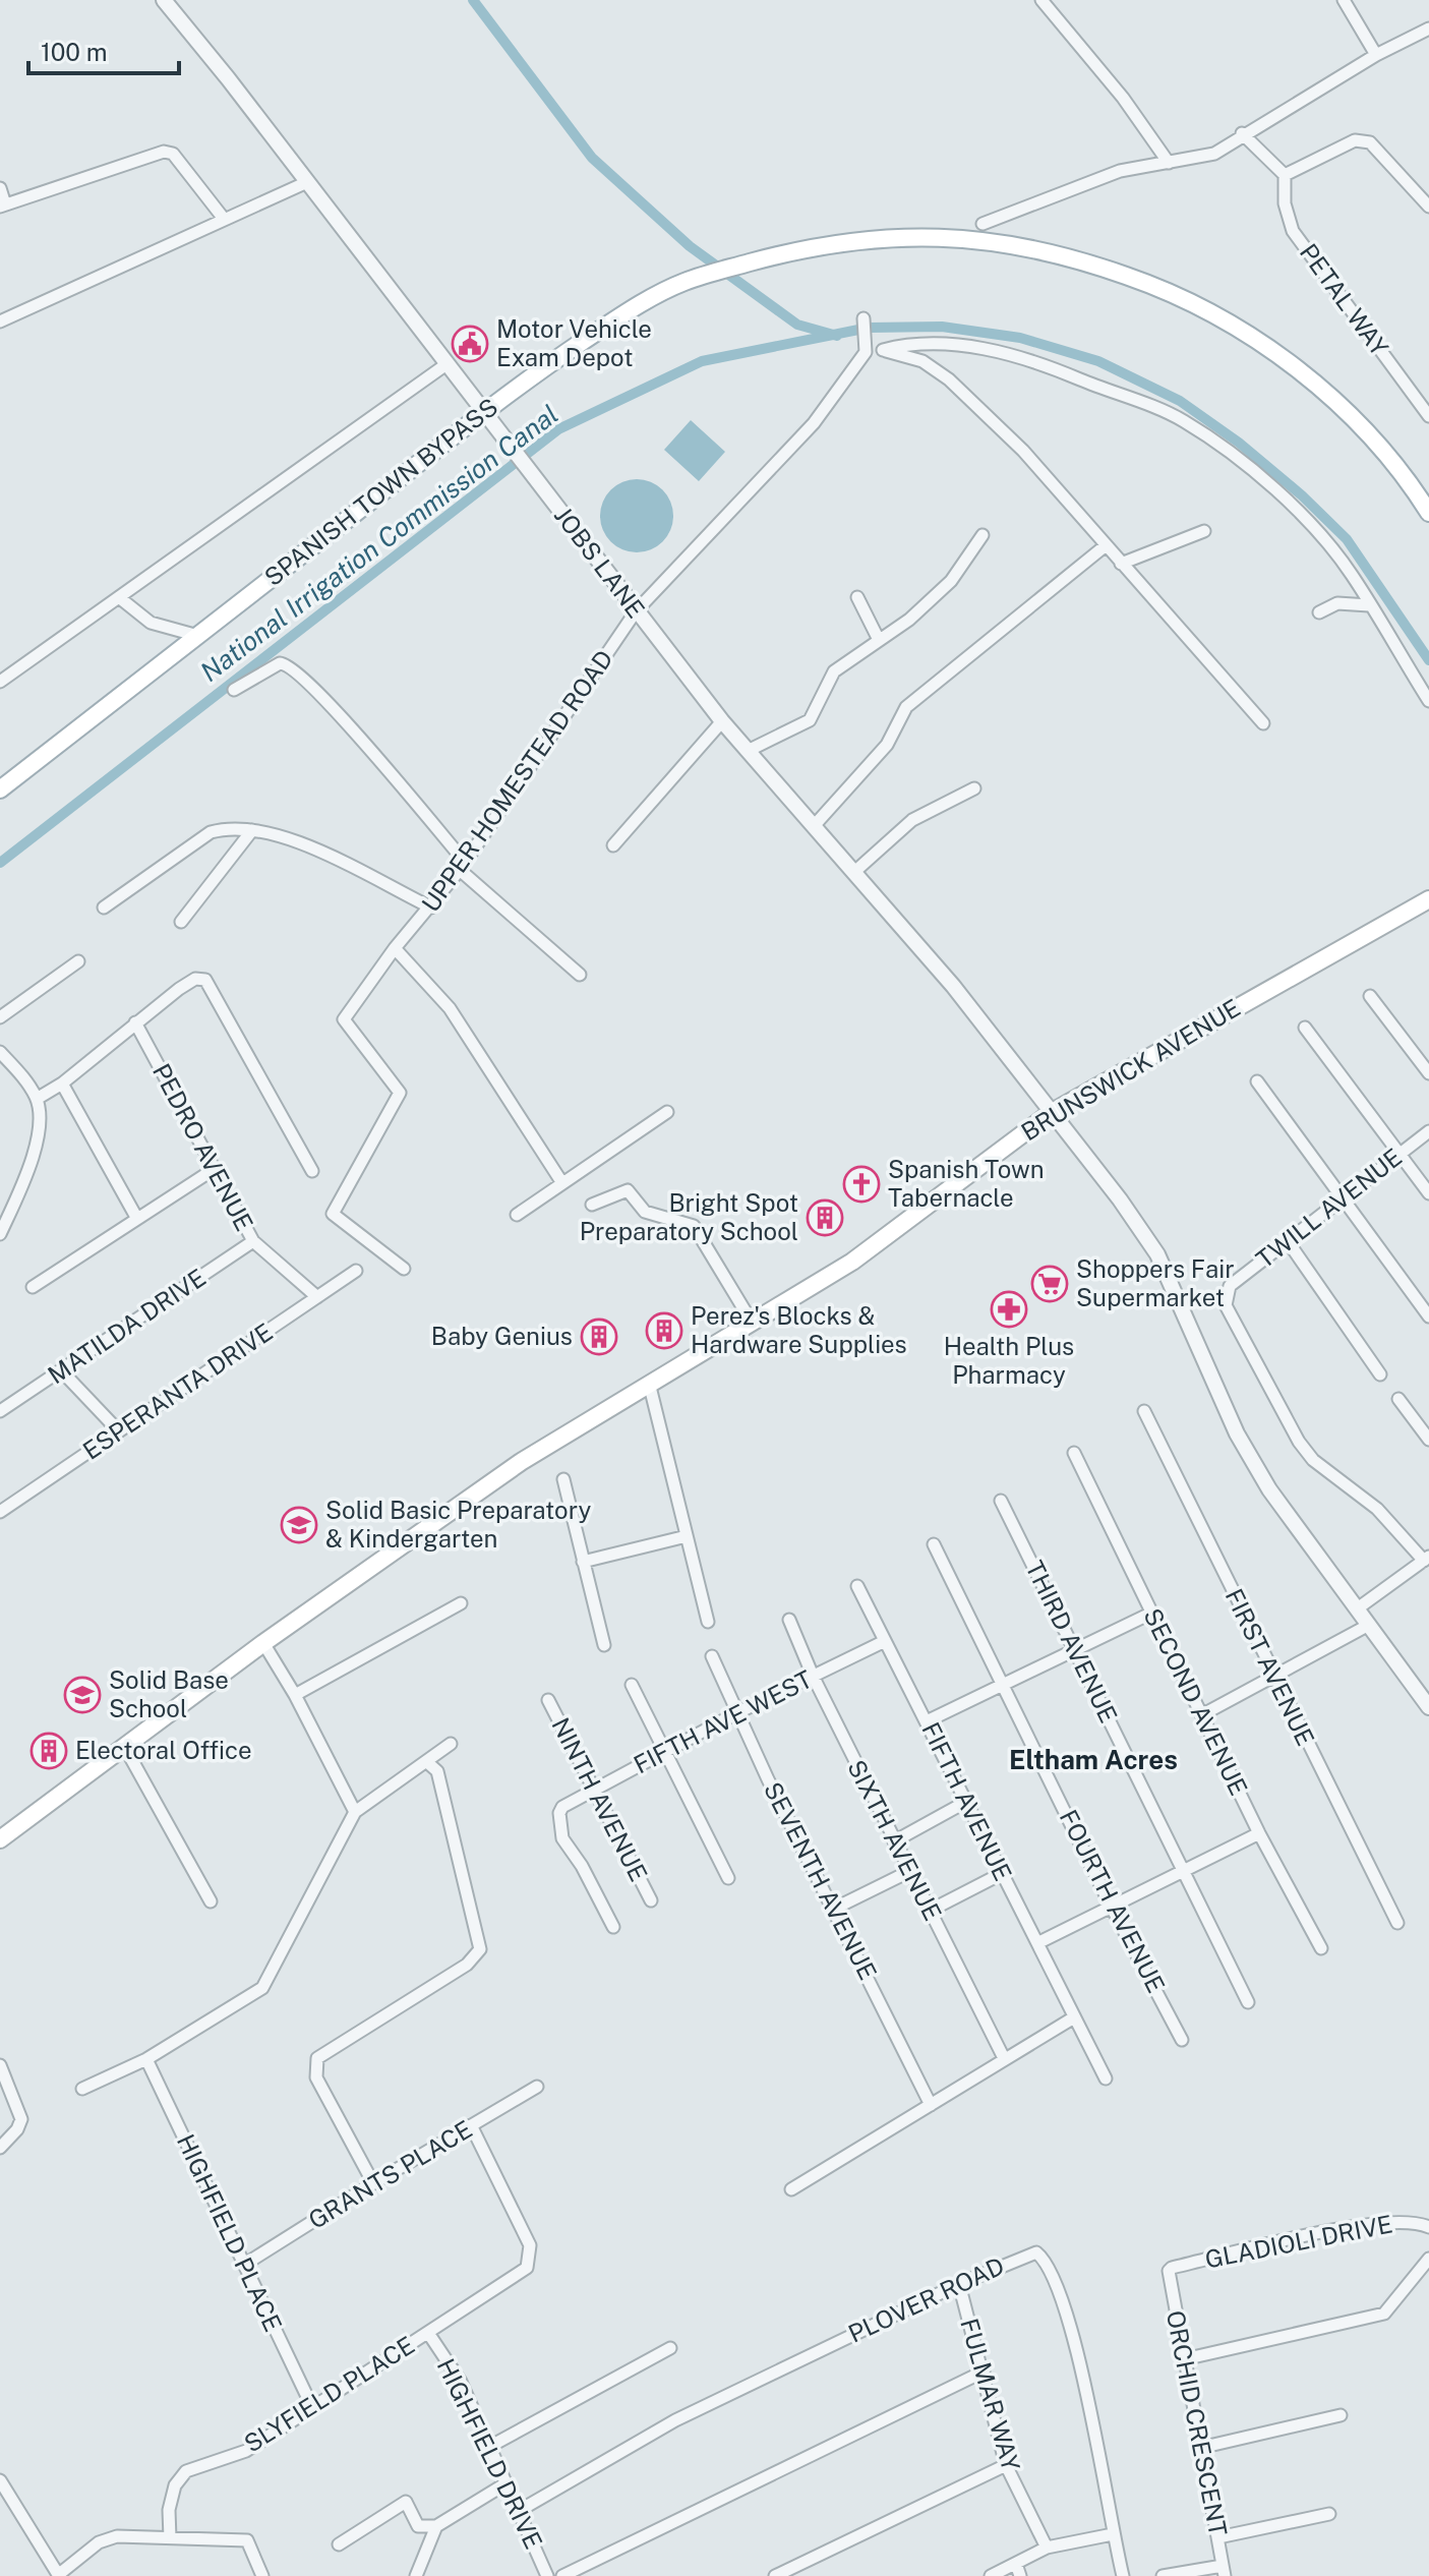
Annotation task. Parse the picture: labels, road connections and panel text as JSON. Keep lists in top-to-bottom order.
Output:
{
  "streets": {
    "main road": ["SPANISH TOWN BYPASS", "BRUNSWICK AVENUE"],
    "street": [
      "PETAL WAY",
      "JOBS LANE",
      "UPPER HOMESTEAD ROAD",
      "PEDRO AVENUE",
      "TWILL AVENUE",
      "MATILDA DRIVE",
      "ESPERANTA DRIVE",
      "THIRD AVENUE",
      "FIRST AVENUE",
      "SECOND AVENUE",
      "FIFTH AVE WEST",
      "NINTH AVENUE",
      "FIFTH AVENUE",
      "SIXTH AVENUE",
      "SEVENTH AVENUE",
      "FOURTH AVENUE",
      "GRANTS PLACE",
      "HIGHFIELD PLACE",
      "GLADIOLI DRIVE",
      "PLOVER ROAD",
      "SLYFIELD PLACE",
      "FULMAR WAY",
      "ORCHID CRESCENT",
      "HIGHFIELD DRIVE"
    ]
  },
  "crossings": [
    ["SPANISH TOWN BYPASS", "JOBS LANE"],
    ["JOBS LANE", "UPPER HOMESTEAD ROAD"],
    ["JOBS LANE", "BRUNSWICK AVENUE"],
    ["PEDRO AVENUE", "MATILDA DRIVE"],
    ["PEDRO AVENUE", "ESPERANTA DRIVE"],
    ["FIFTH AVE WEST", "NINTH AVENUE"],
    ["FIFTH AVE WEST", "FIFTH AVENUE"],
    ["FIFTH AVE WEST", "SIXTH AVENUE"],
    ["FIFTH AVE WEST", "SEVENTH AVENUE"],
    ["GRANTS PLACE", "HIGHFIELD PLACE"],
    ["GRANTS PLACE", "SLYFIELD PLACE"],
    ["HIGHFIELD PLACE", "SLYFIELD PLACE"],
    ["GLADIOLI DRIVE", "ORCHID CRESCENT"],
    ["PLOVER ROAD", "FULMAR WAY"],
    ["PLOVER ROAD", "HIGHFIELD DRIVE"],
    ["SLYFIELD PLACE", "HIGHFIELD DRIVE"]
  ],
  "districts": ["Eltham Acres"],
  "water": ["National Irrigation Commission Canal"],
  "places": {
    "public building": ["Motor Vehicle Exam Depot"],
    "church": ["Spanish Town Tabernacle"],
    "building": [
      "Bright Spot Preparatory School",
      "Perez's Blocks & Hardware Supplies",
      "Baby Genius",
      "Electoral Office"
    ],
    "supermarket": ["Shoppers Fair Supermarket"],
    "pharmacy": ["Health Plus Pharmacy"],
    "school or university": ["Solid Basic Preparatory & Kindergarten", "Solid Base School"]
  },
  "scale_bar": "100 m"
}
